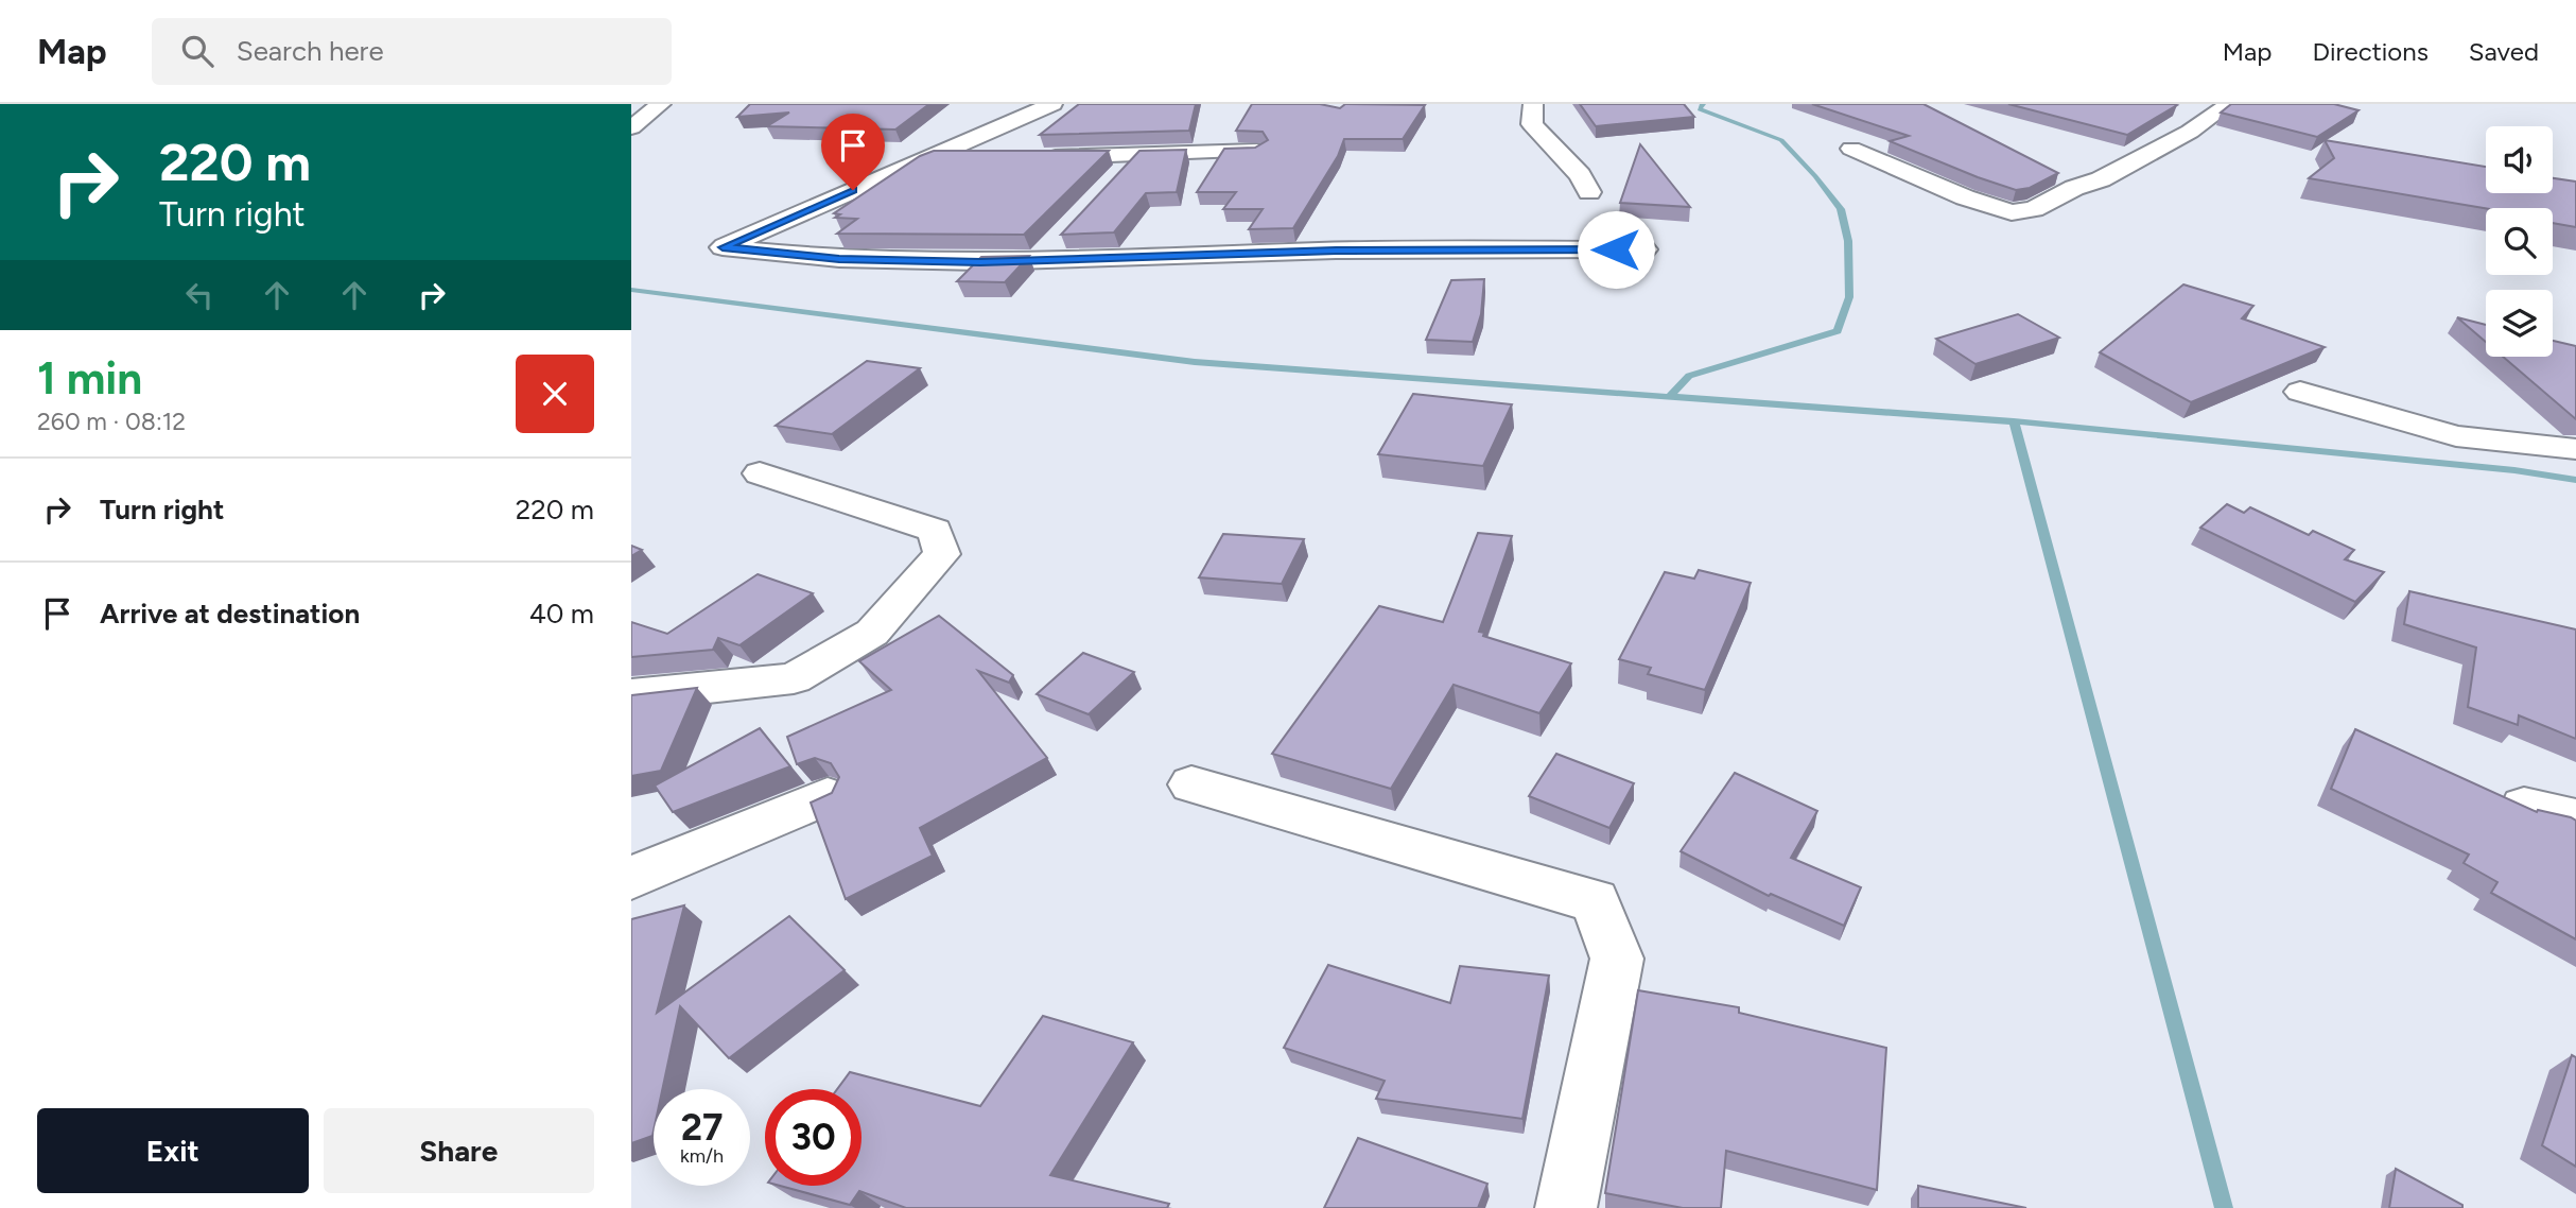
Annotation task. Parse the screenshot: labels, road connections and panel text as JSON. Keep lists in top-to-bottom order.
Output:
{
  "page": {
    "header": "Map",
    "search": "Search here",
    "nav": ["Map", "Directions", "Saved"],
    "turn": ["220 m", "Turn right"],
    "heading": ["1 min", "260 m · 08:12"],
    "list": [
      {
        "name": "Turn right",
        "value": "220 m"
      },
      {
        "name": "Arrive at destination",
        "value": "40 m"
      }
    ],
    "speed": "27 km/h",
    "limit": "30",
    "buttons": ["Exit", "Share"]
  }
}
